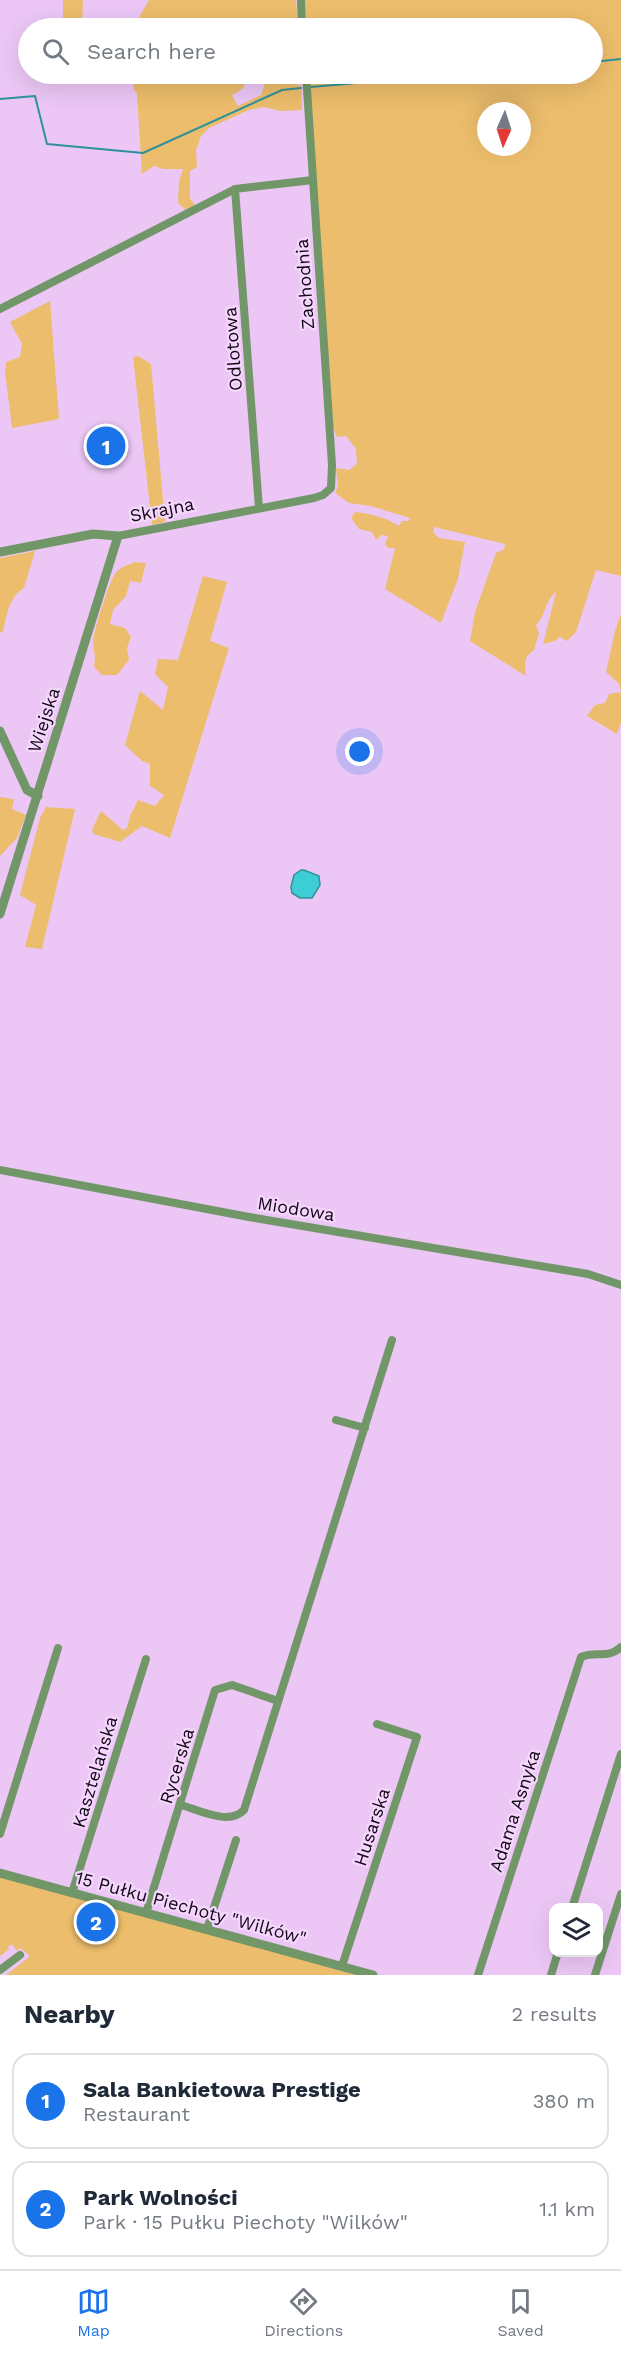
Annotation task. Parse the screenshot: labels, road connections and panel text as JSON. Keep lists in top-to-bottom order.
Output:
{
  "streets": {
    "street": [
      "Zachodnia",
      "Odlotowa",
      "Skrajna",
      "Wiejska",
      "Miodowa",
      "Rycerska",
      "Kasztelańska",
      "Adama Asnyka",
      "Husarska",
      "15 Pułku Piechoty \"Wilków\""
    ]
  },
  "crossings": [
    ["Zachodnia", "Skrajna"],
    ["Odlotowa", "Skrajna"],
    ["Skrajna", "Wiejska"],
    ["Rycerska", "15 Pułku Piechoty \"Wilków\""],
    ["Kasztelańska", "15 Pułku Piechoty \"Wilków\""],
    ["Husarska", "15 Pułku Piechoty \"Wilków\""]
  ],
  "north": "bottom",
  "page": {
    "search": "Search here",
    "pins": ["1", "2"],
    "heading": ["Nearby", "2 results"],
    "list": [
      {
        "mark": "1",
        "name": "Sala Bankietowa Prestige",
        "note": "Restaurant",
        "value": "380 m"
      },
      {
        "mark": "2",
        "name": "Park Wolności",
        "note": "Park · 15 Pułku Piechoty \"Wilków\"",
        "value": "1.1 km"
      }
    ],
    "nav": ["Map", "Directions", "Saved"]
  }
}
